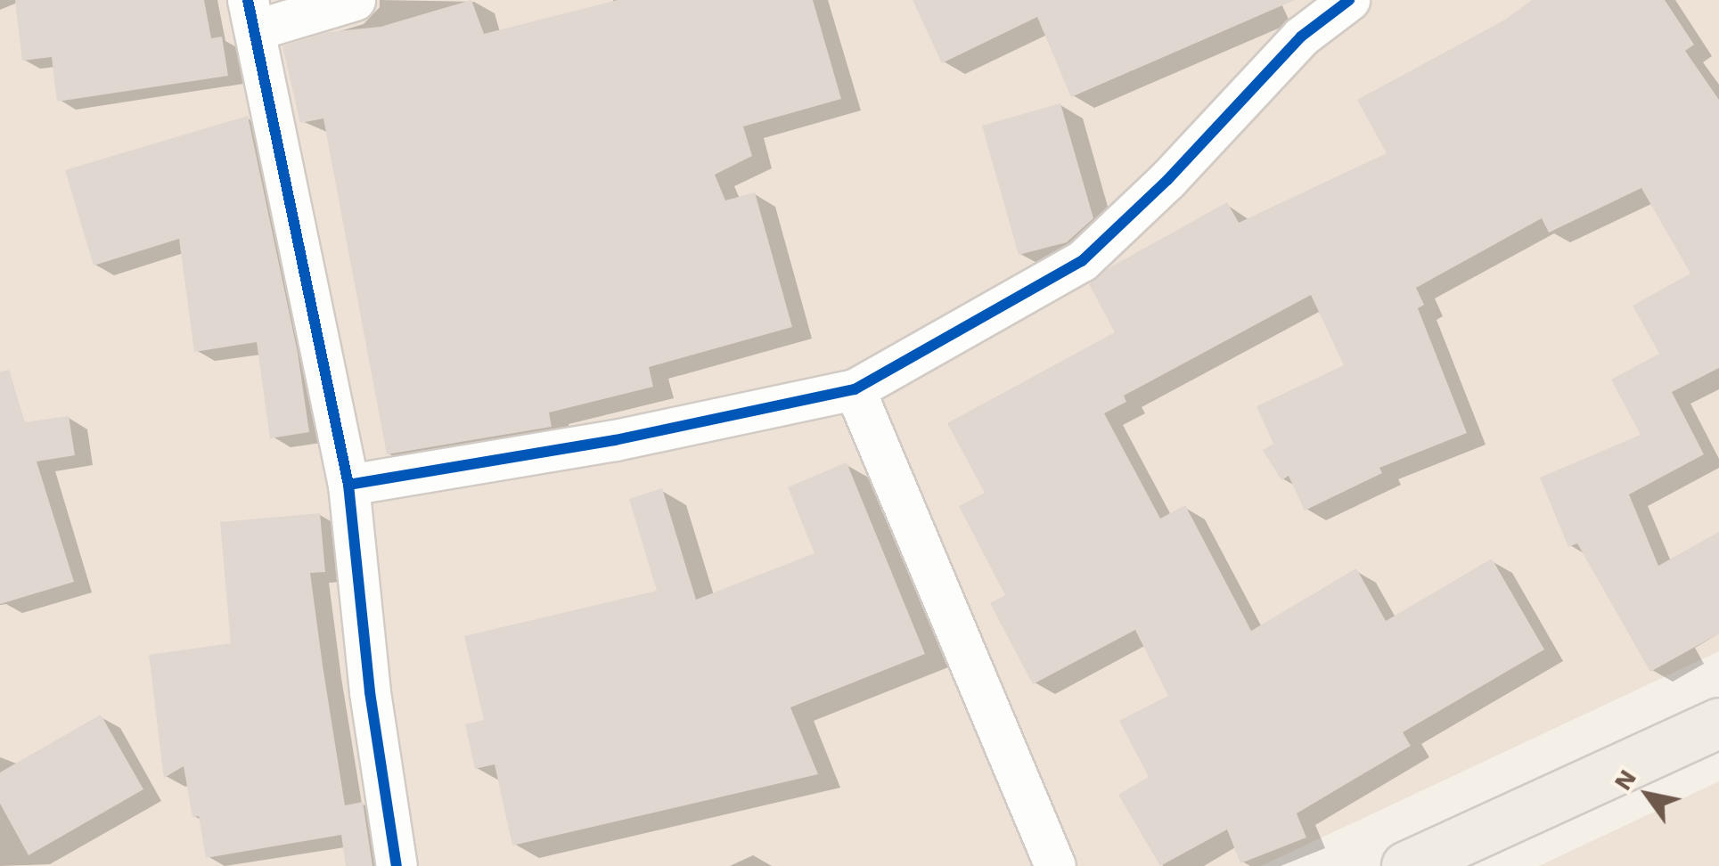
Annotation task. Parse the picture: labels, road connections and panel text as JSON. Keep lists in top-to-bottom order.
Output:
{
  "north": "top left"
}
